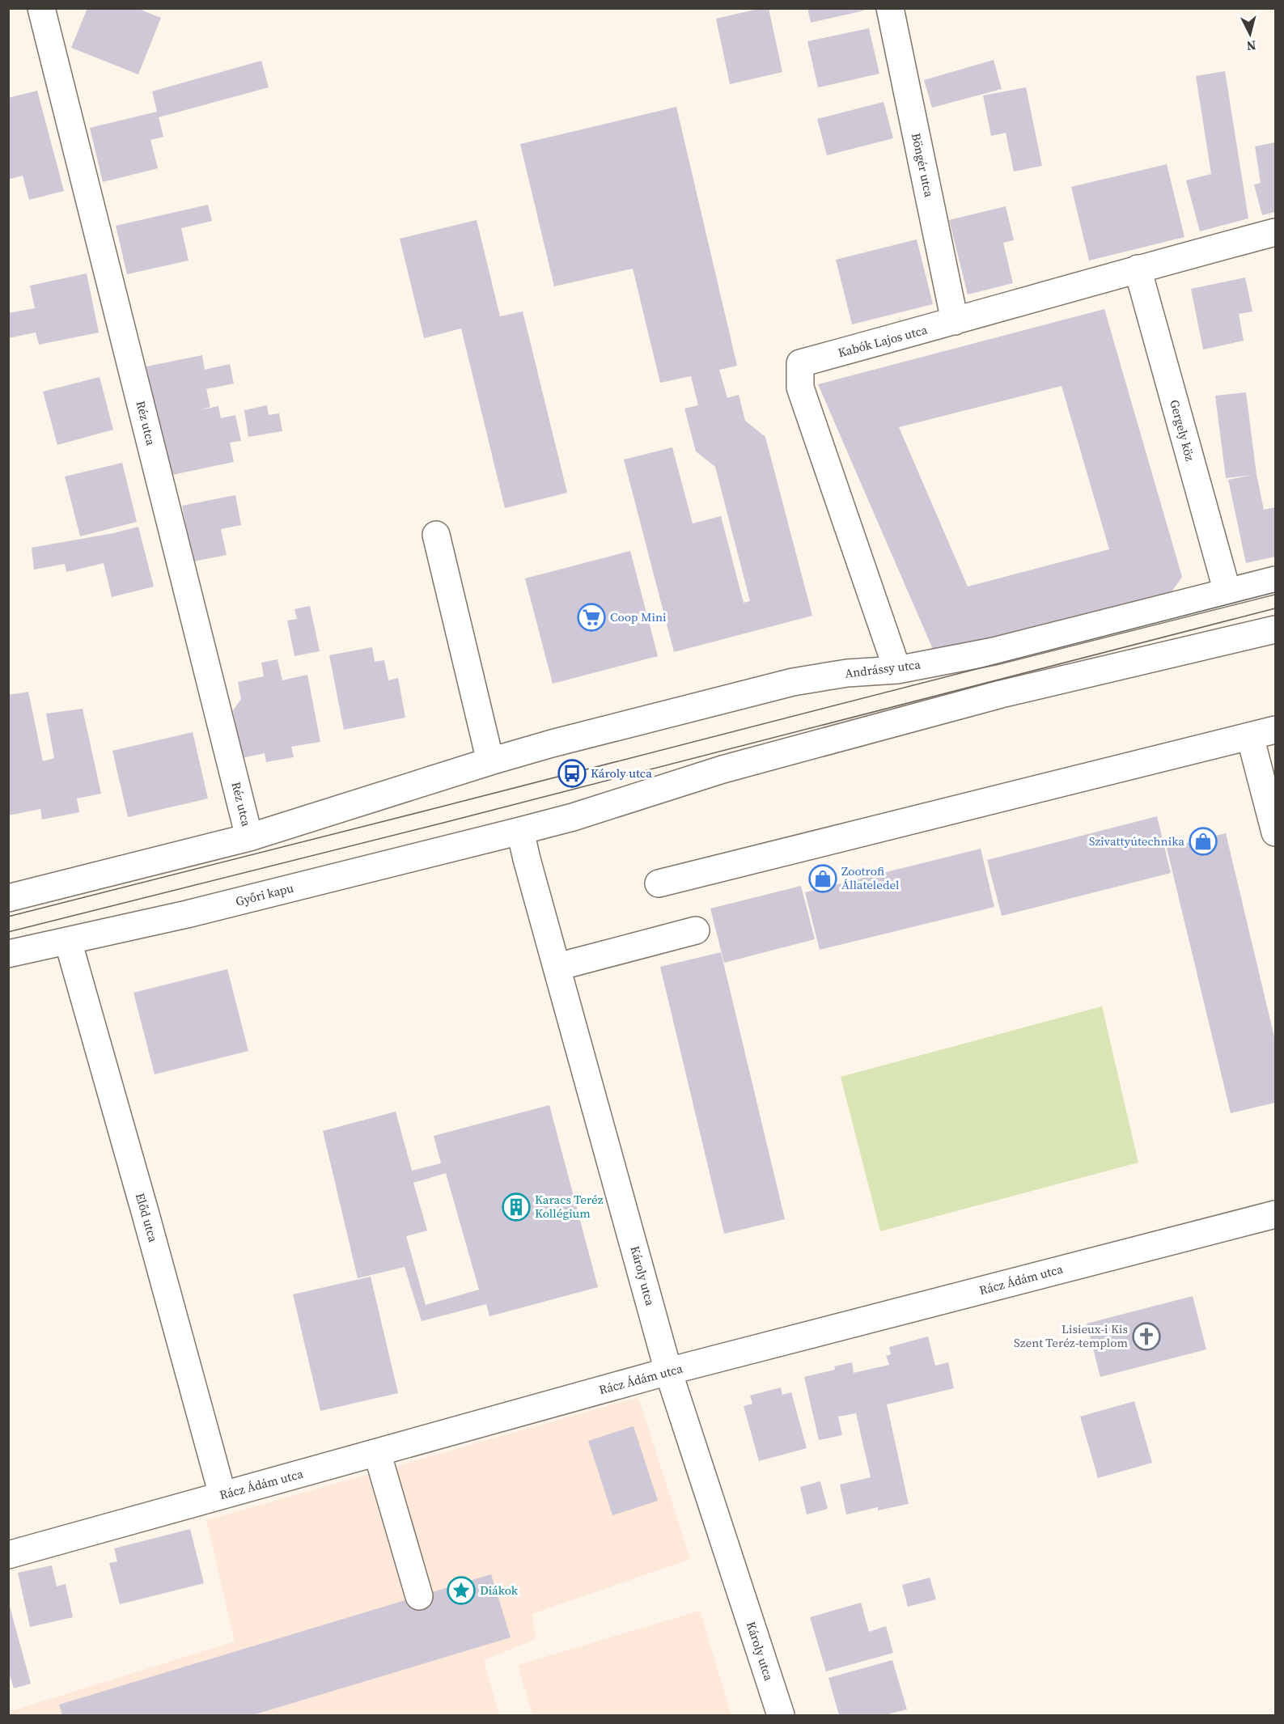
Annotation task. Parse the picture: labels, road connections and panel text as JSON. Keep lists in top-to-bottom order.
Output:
{
  "streets": {
    "street": [
      "Böngér utca",
      "Kabók Lajos utca",
      "Réz utca",
      "Gergely köz",
      "Andrássy utca",
      "Győri kapu",
      "Előd utca",
      "Károly utca",
      "Rácz Ádám utca"
    ]
  },
  "crossings": [
    ["Böngér utca", "Kabók Lajos utca"],
    ["Kabók Lajos utca", "Gergely köz"],
    ["Kabók Lajos utca", "Andrássy utca"],
    ["Gergely köz", "Andrássy utca"],
    ["Győri kapu", "Előd utca"],
    ["Győri kapu", "Károly utca"],
    ["Előd utca", "Rácz Ádám utca"],
    ["Károly utca", "Rácz Ádám utca"]
  ],
  "places": {
    "supermarket": ["Coop Mini"],
    "bus stop": ["Károly utca"],
    "shop": ["Szivattyútechnika", "Zootrofi Állateledel"],
    "building": ["Karacs Teréz Kollégium"],
    "church": ["Lisieux-i Kis Szent Teréz-templom"],
    "place": ["Diákok"]
  },
  "north": "bottom"
}
